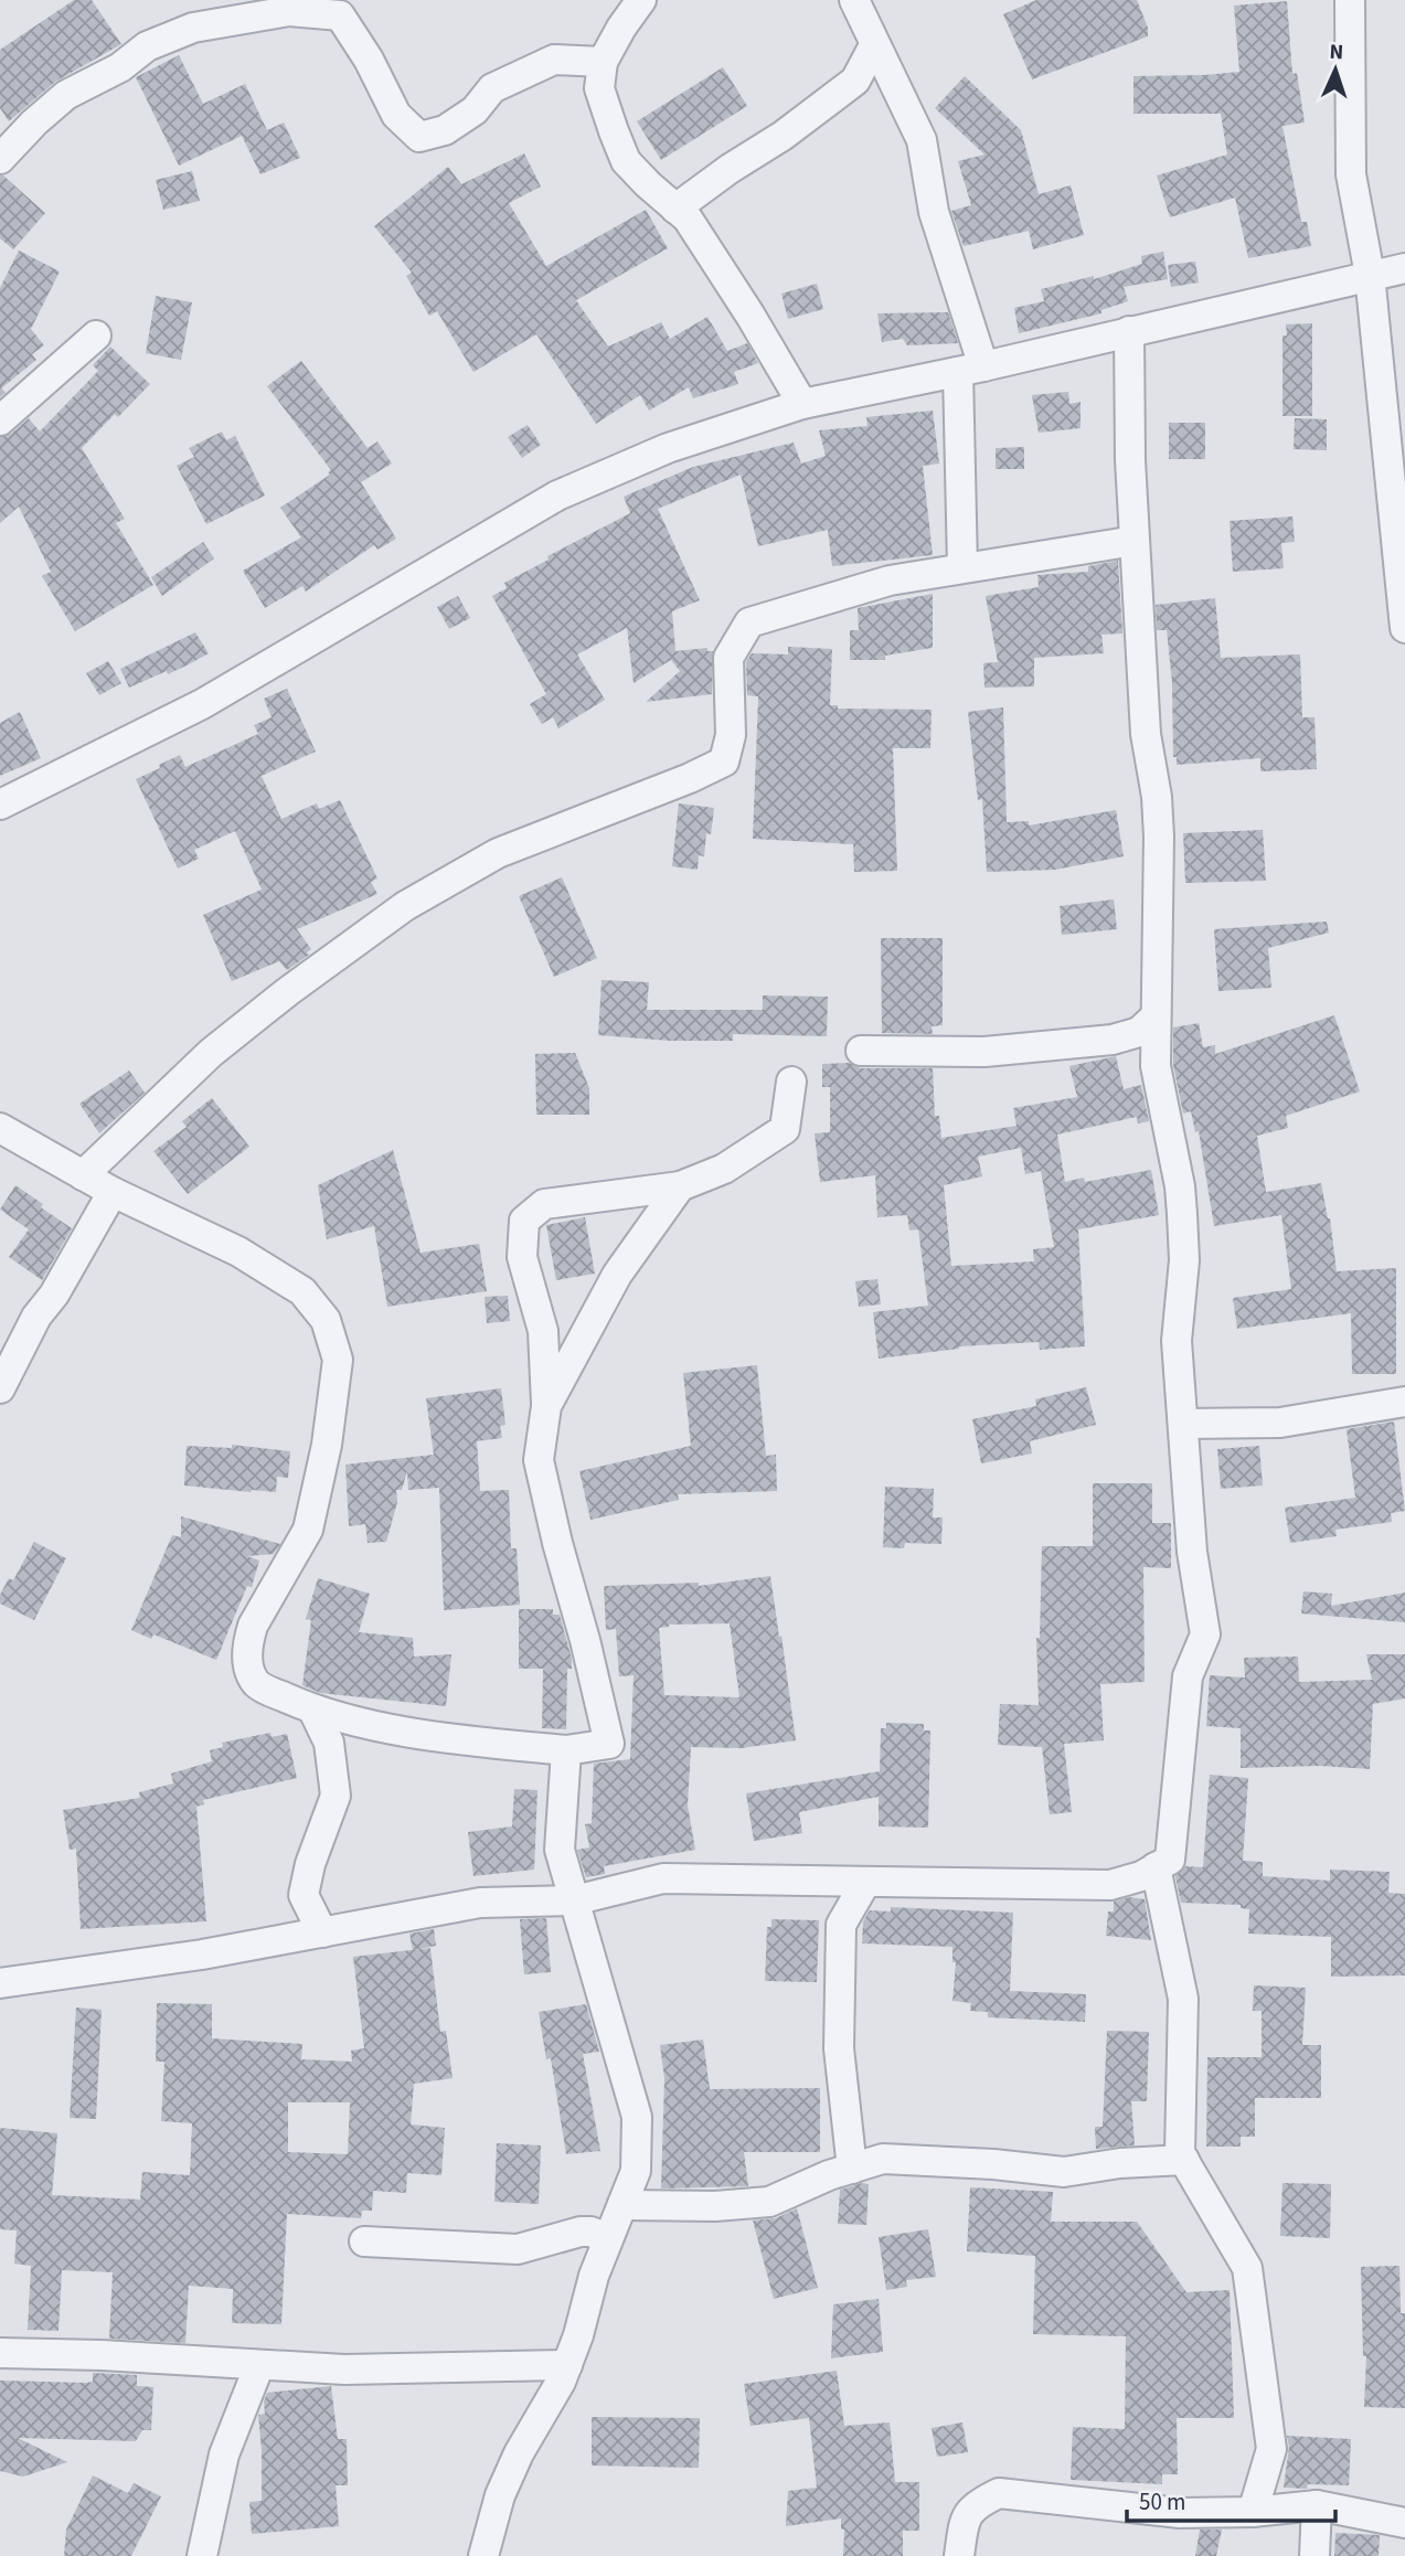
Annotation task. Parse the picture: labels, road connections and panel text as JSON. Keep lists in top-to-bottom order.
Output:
{
  "scale_bar": "50 m",
  "north": "top"
}
